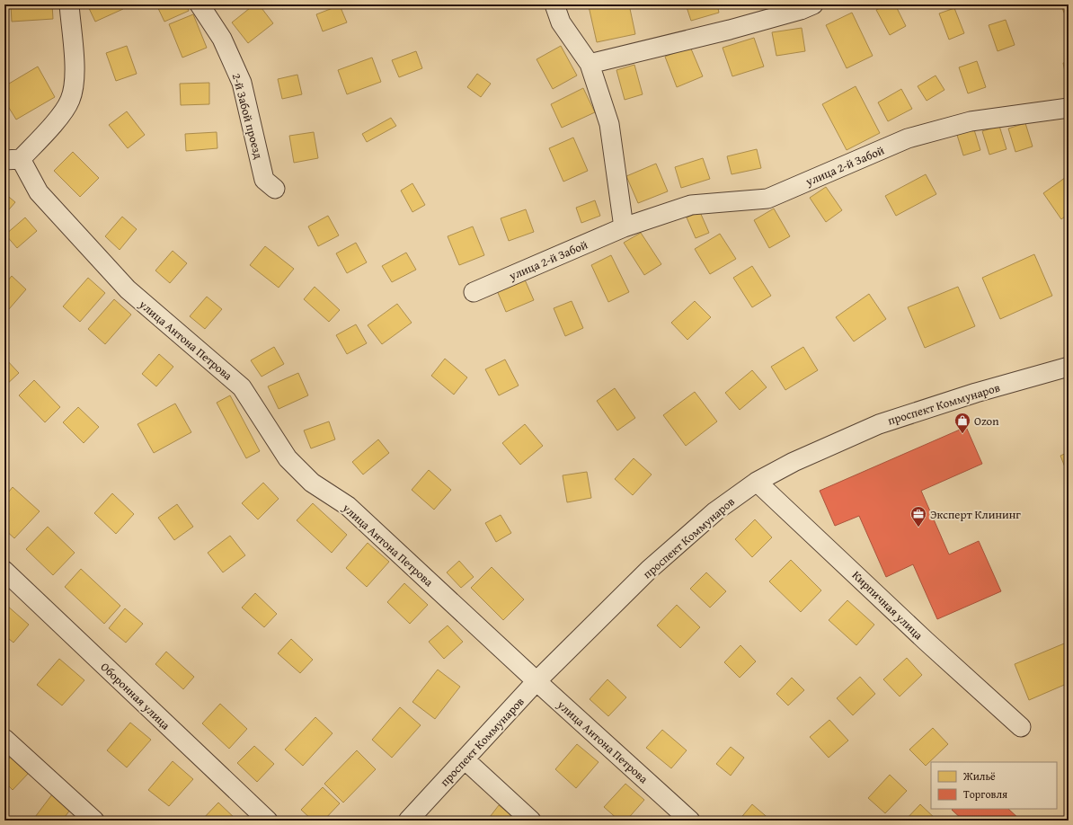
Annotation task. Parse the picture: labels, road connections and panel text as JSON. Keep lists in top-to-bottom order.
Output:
{
  "streets": {
    "street": [
      "2-й Забой проезд",
      "улица 2-й Забой",
      "улица Антона Петрова",
      "проспект Коммунаров",
      "Кирпичная улица",
      "Оборонная улица"
    ]
  },
  "crossings": [
    ["улица Антона Петрова", "проспект Коммунаров"],
    ["проспект Коммунаров", "Кирпичная улица"]
  ],
  "places": {
    "shop": ["Ozon"],
    "office": ["Эксперт Клининг"]
  },
  "legend": ["Жильё", "Торговля"]
}
